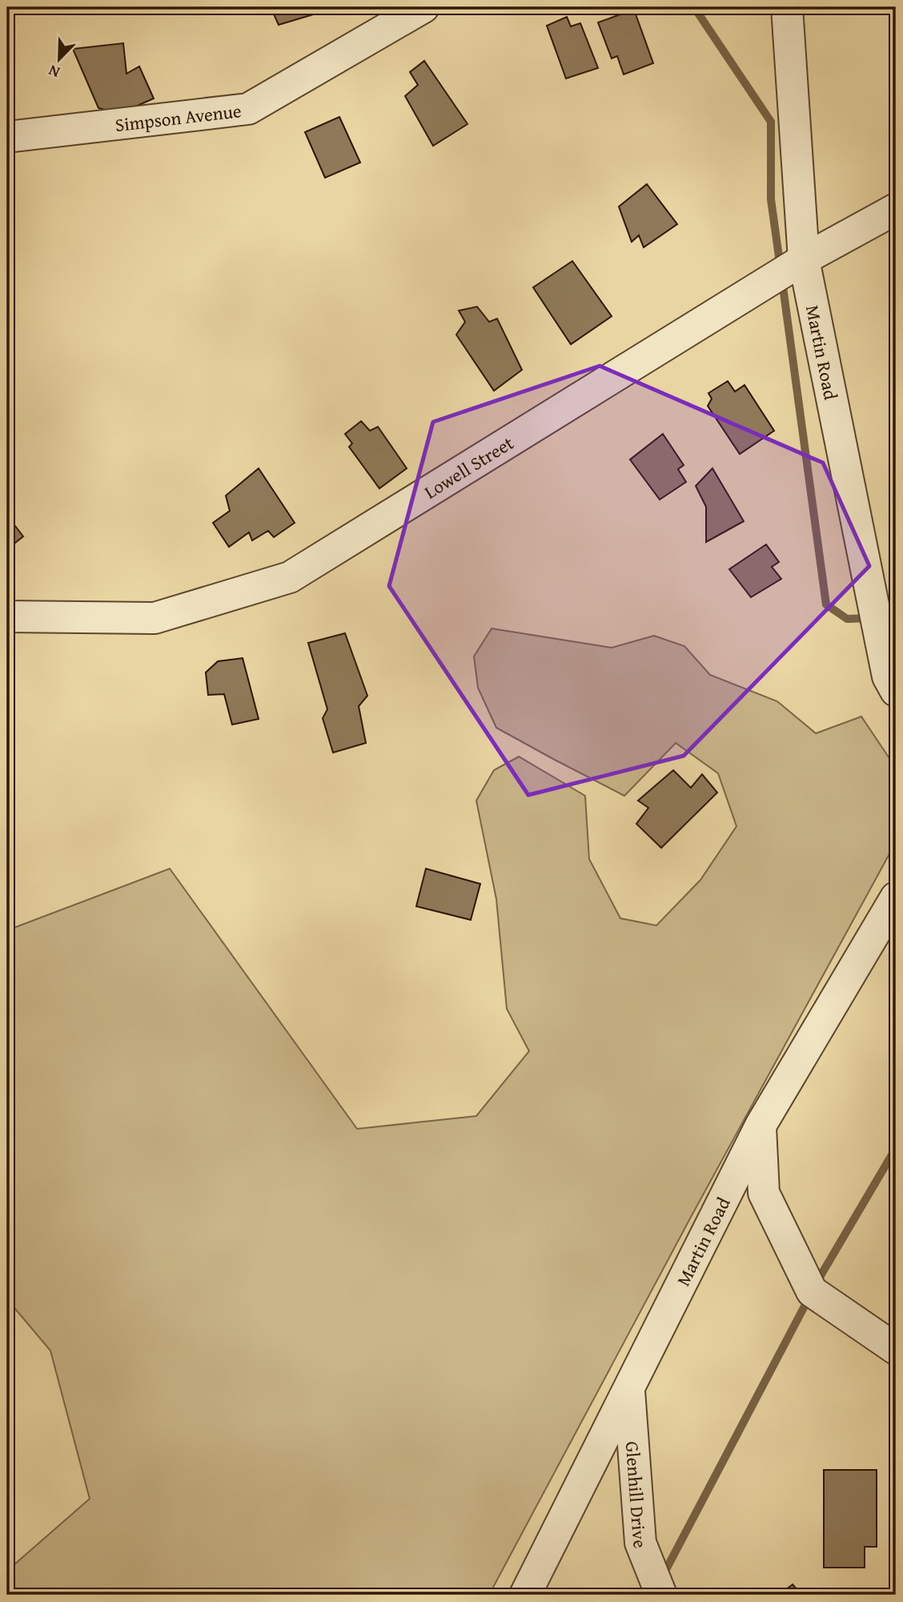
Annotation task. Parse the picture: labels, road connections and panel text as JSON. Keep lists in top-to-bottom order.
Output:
{
  "streets": {
    "street": [
      "Simpson Avenue",
      "Martin Road",
      "Lowell Street",
      "Glenhill Drive"
    ]
  },
  "crossings": [
    ["Martin Road", "Lowell Street"],
    ["Martin Road", "Glenhill Drive"]
  ],
  "north": "bottom left"
}
